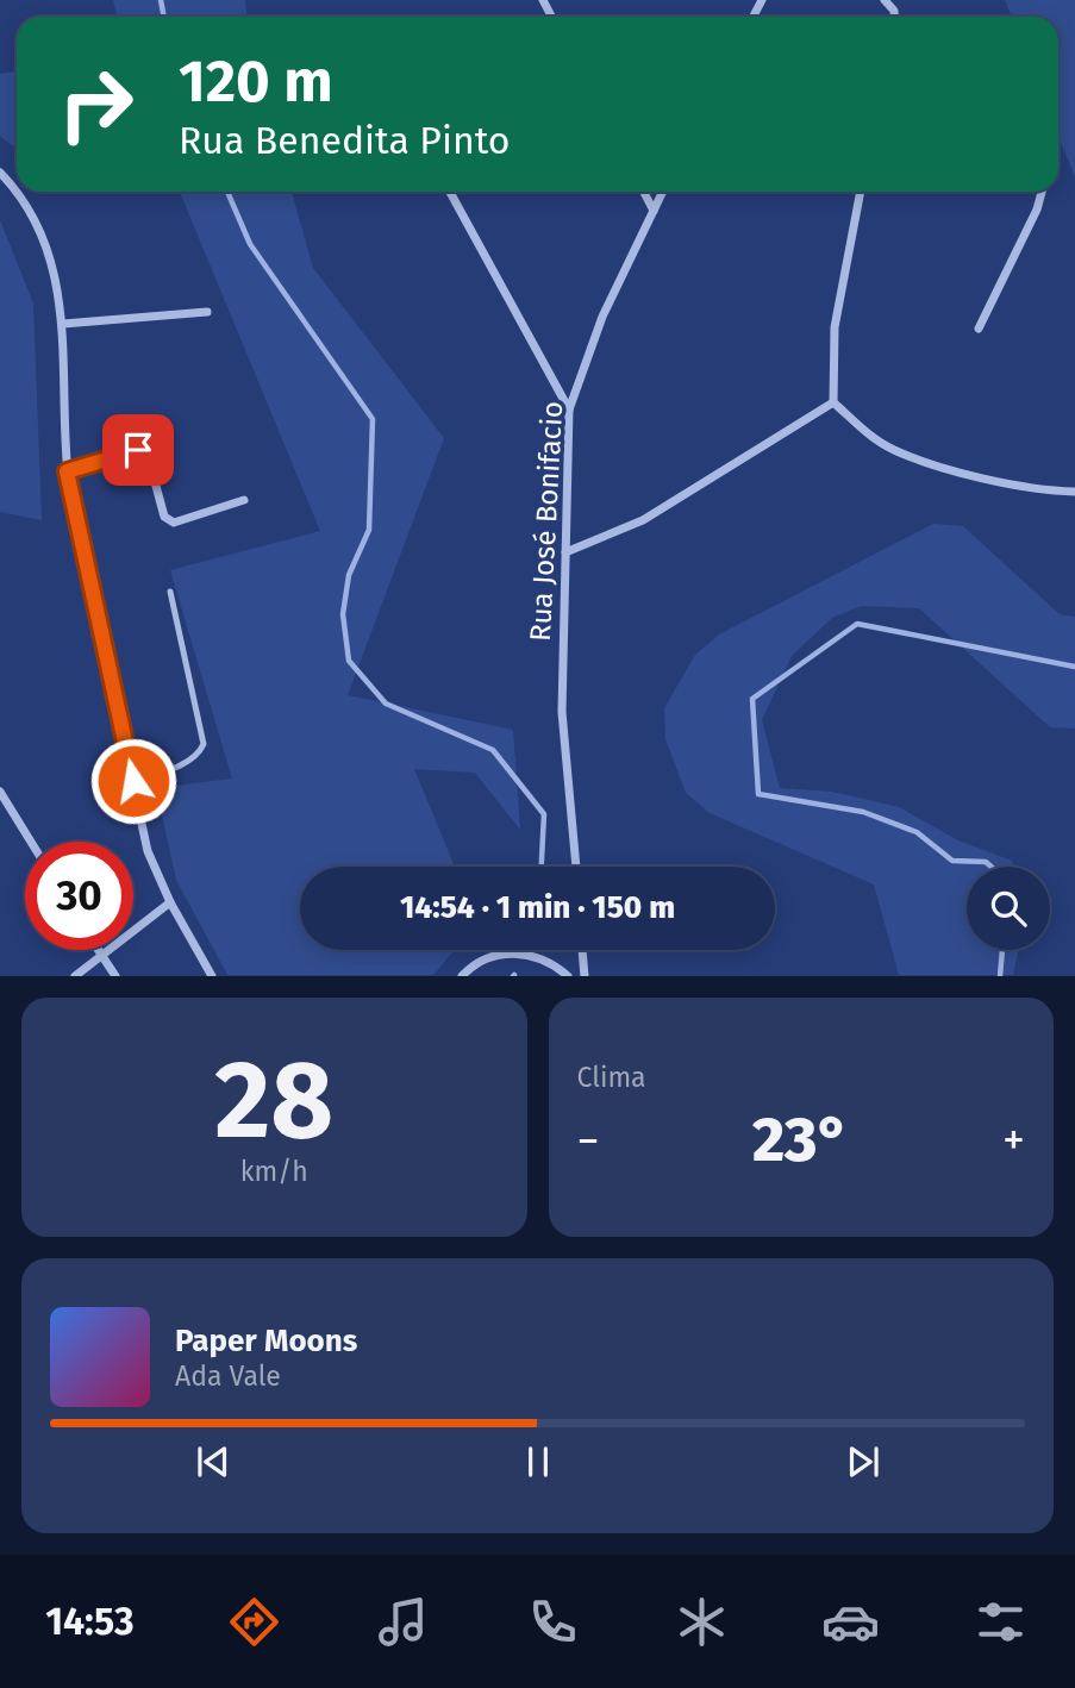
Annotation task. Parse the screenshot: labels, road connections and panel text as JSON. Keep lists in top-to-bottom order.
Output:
{
  "streets": {
    "street": ["Rua José Bonifacio"]
  },
  "page": {
    "turn": ["120 m", "Rua Benedita Pinto"],
    "limit": "30",
    "trip": "14:54 · 1 min · 150 m",
    "tile": [
      ["28", "km/h"],
      "Clima"
    ],
    "heat": ["−", "23°", "+"],
    "song": ["Paper Moons", "Ada Vale"],
    "tabs": "14:53"
  }
}
